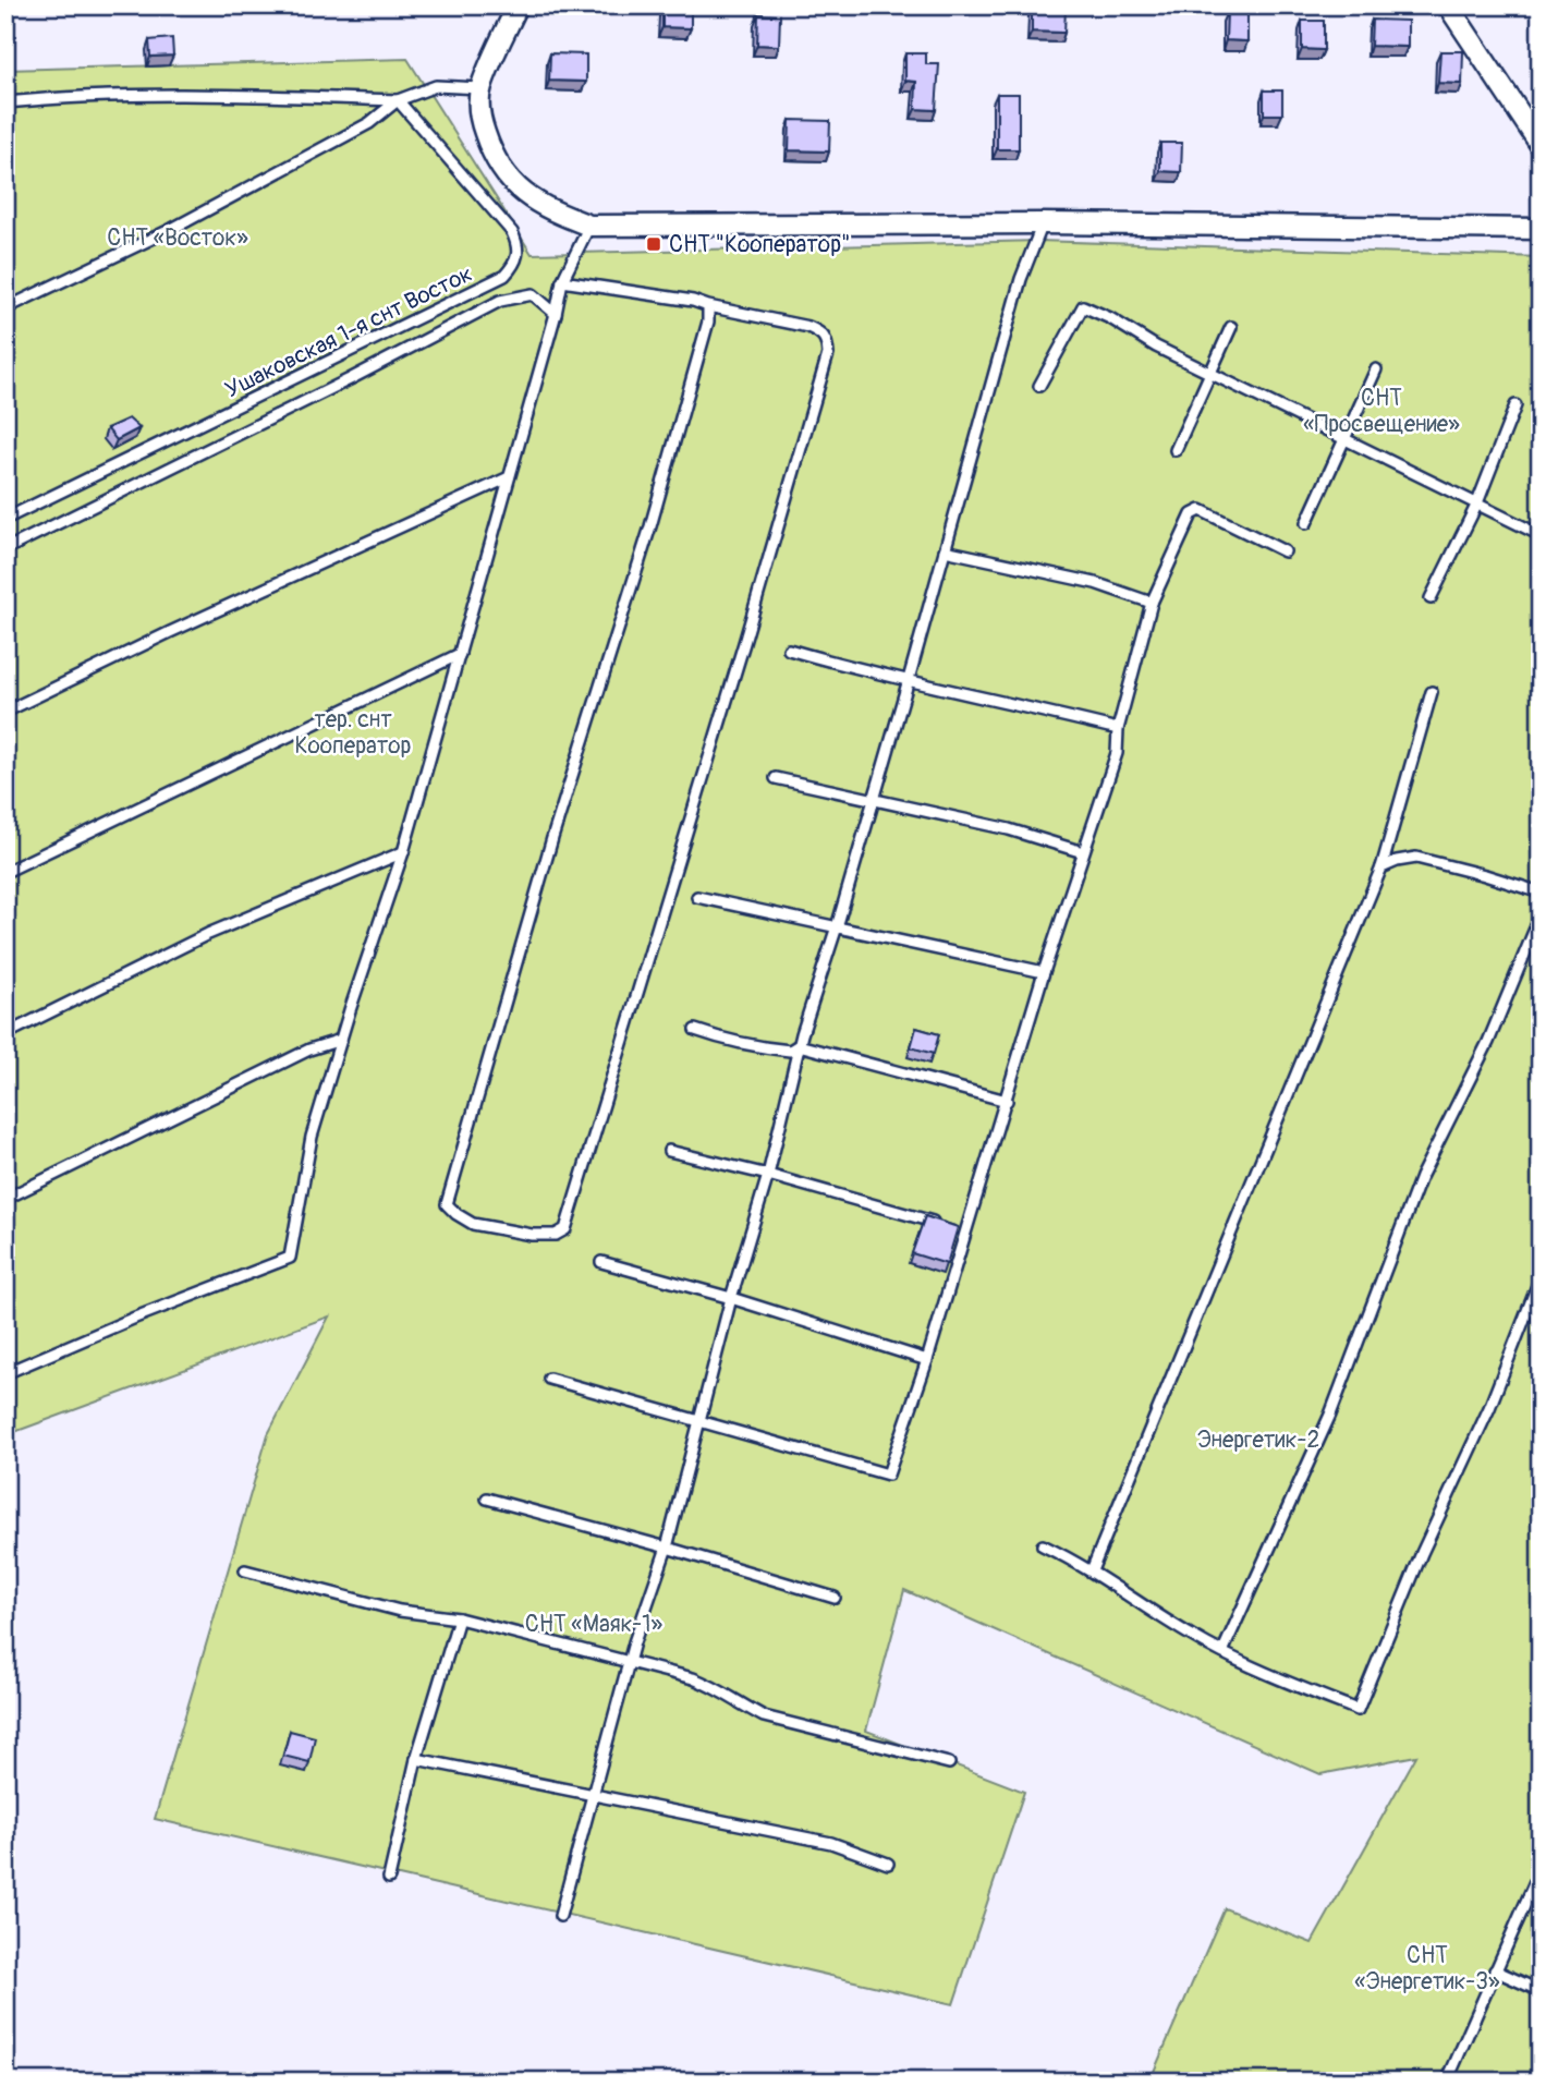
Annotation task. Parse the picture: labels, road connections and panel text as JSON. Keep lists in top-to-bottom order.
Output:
{
  "streets": {
    "lane": ["Ушаковская 1-я снт Восток"]
  },
  "parks": [
    "СНТ «Восток»",
    "СНТ «Просвещение»",
    "тер. снт Кооператор",
    "Энергетик-2",
    "СНТ «Маяк-1»",
    "СНТ «Энергетик-3»"
  ],
  "places": {
    "transit": ["СНТ \"Кооператор\""]
  }
}
